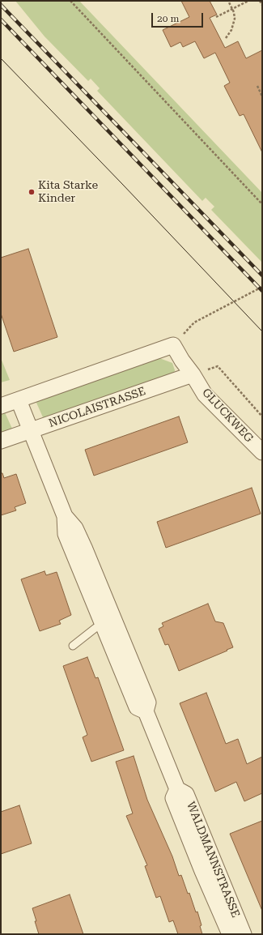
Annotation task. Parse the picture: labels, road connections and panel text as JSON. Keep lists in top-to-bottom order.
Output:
{
  "streets": {
    "street": ["NICOLAISTRASSE", "GLUCKWEG", "WALDMANNSTRASSE"]
  },
  "crossings": [
    ["NICOLAISTRASSE", "GLUCKWEG"],
    ["NICOLAISTRASSE", "WALDMANNSTRASSE"]
  ],
  "places": ["Kita Starke Kinder"],
  "scale_bar": "20 m"
}
